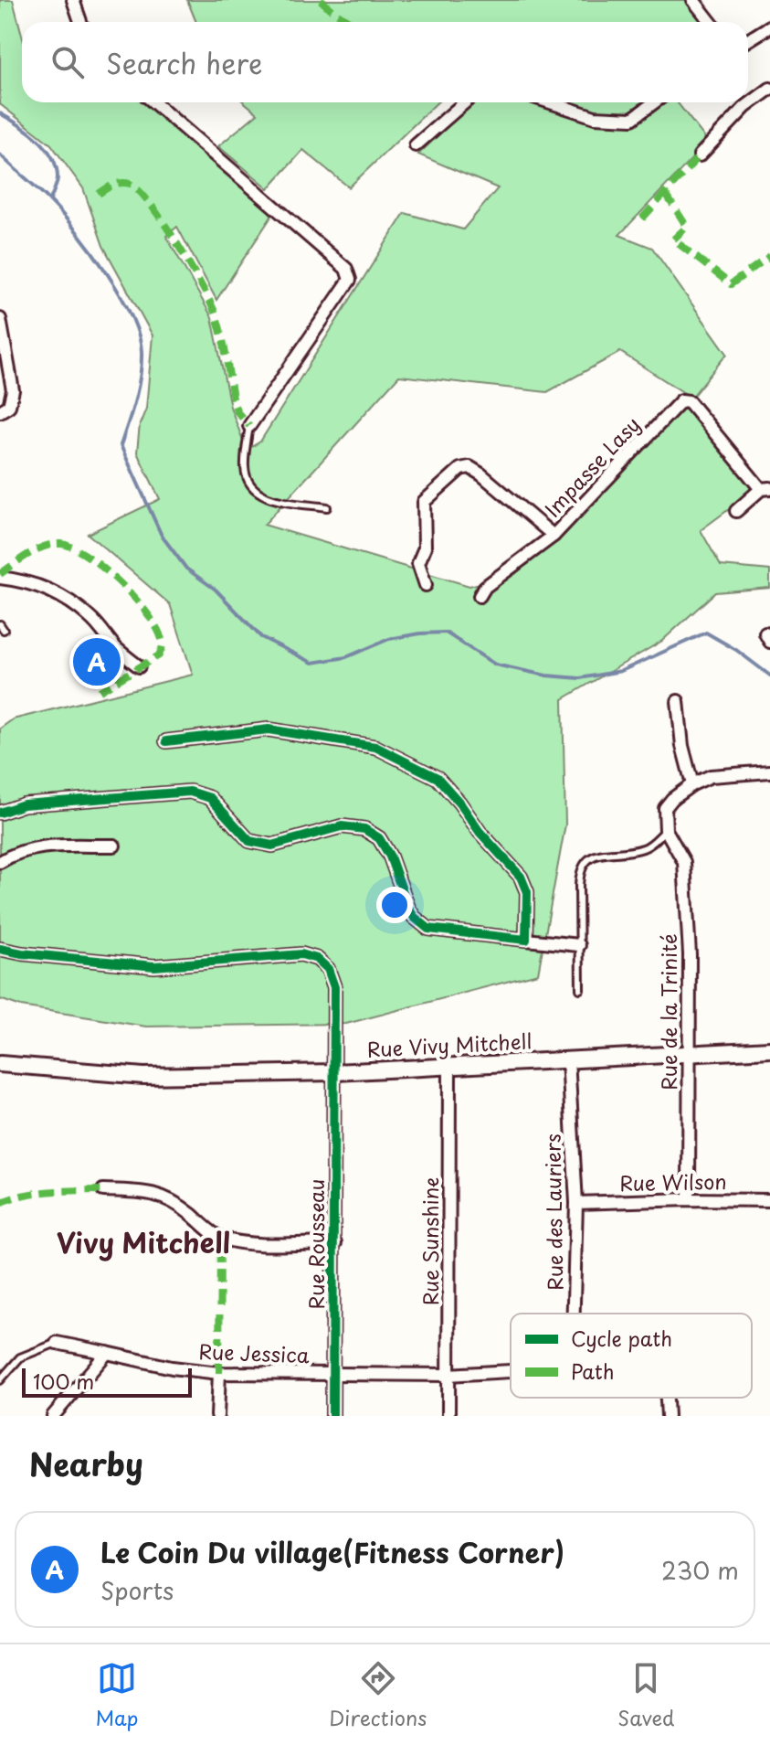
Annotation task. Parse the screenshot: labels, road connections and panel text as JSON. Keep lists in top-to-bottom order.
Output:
{
  "streets": {
    "street": [
      "Impasse Lasy",
      "Rue de la Trinité",
      "Rue Vivy Mitchell",
      "Rue Wilson",
      "Rue des Lauriers",
      "Rue Sunshine",
      "Rue Rousseau",
      "Rue Jessica"
    ]
  },
  "crossings": [
    ["Rue de la Trinité", "Rue Vivy Mitchell"],
    ["Rue de la Trinité", "Rue Wilson"],
    ["Rue Vivy Mitchell", "Rue des Lauriers"],
    ["Rue Vivy Mitchell", "Rue Sunshine"],
    ["Rue Vivy Mitchell", "Rue Rousseau"],
    ["Rue Wilson", "Rue des Lauriers"],
    ["Rue Sunshine", "Rue Jessica"],
    ["Rue Rousseau", "Rue Jessica"]
  ],
  "districts": ["Vivy Mitchell"],
  "legend": ["Cycle path", "Path"],
  "scale_bar": "100 m",
  "page": {
    "search": "Search here",
    "pins": "A",
    "scale": "100 m",
    "heading": "Nearby",
    "list": [
      {
        "mark": "A",
        "name": "Le Coin Du village(Fitness Corner)",
        "note": "Sports",
        "value": "230 m"
      }
    ],
    "nav": ["Map", "Directions", "Saved"]
  }
}
